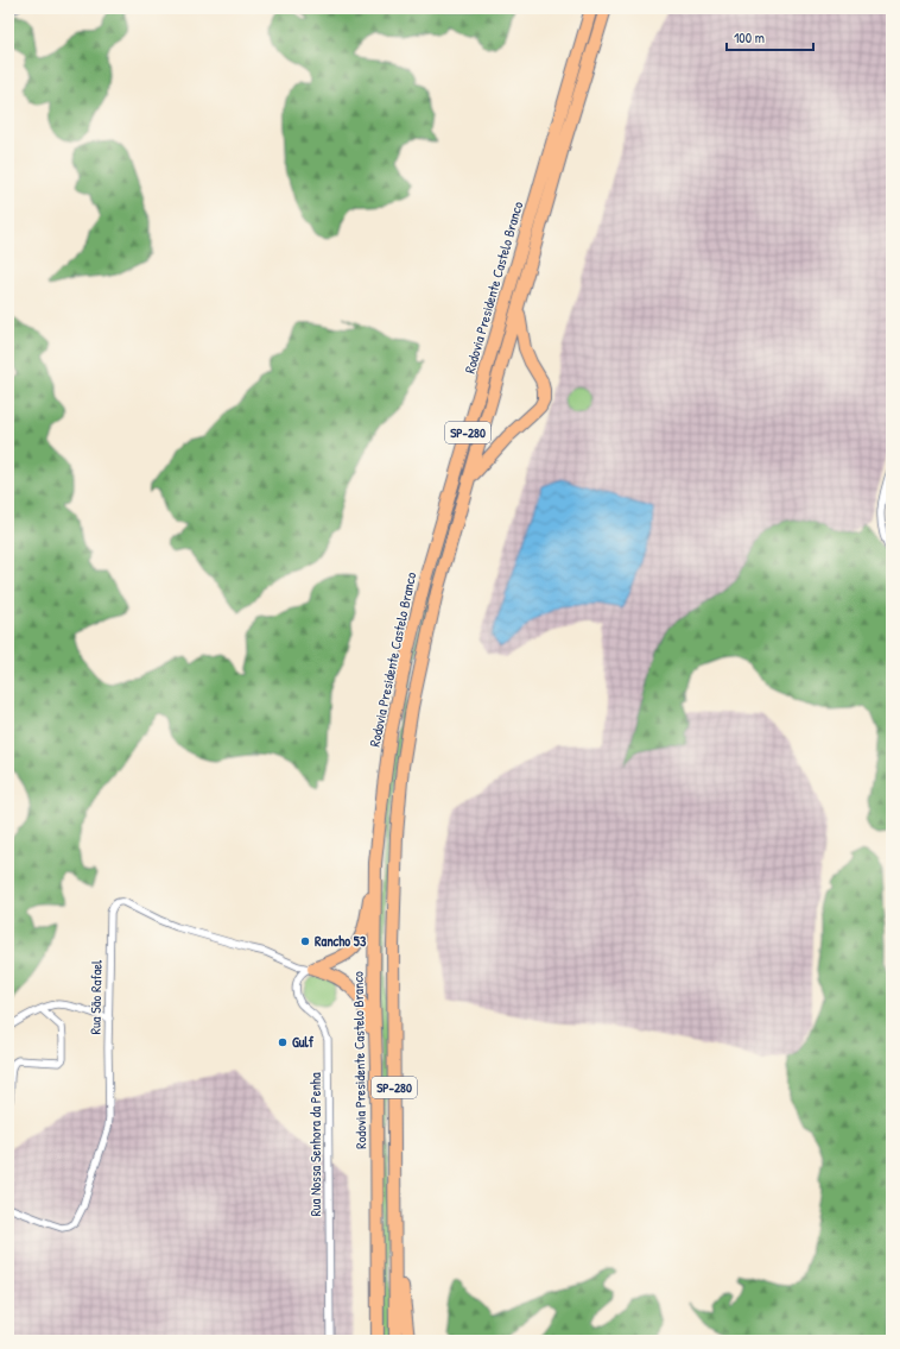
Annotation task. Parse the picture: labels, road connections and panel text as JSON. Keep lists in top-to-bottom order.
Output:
{
  "streets": {
    "highway": ["Rodovia Presidente Castelo Branco", "SP-280"],
    "street": ["Rua São Rafael", "Rua Nossa Senhora da Penha"]
  },
  "crossings": [
    ["Rua São Rafael", "Rua Nossa Senhora da Penha"]
  ],
  "places": ["Rancho 53", "Gulf"],
  "scale_bar": "100 m"
}
